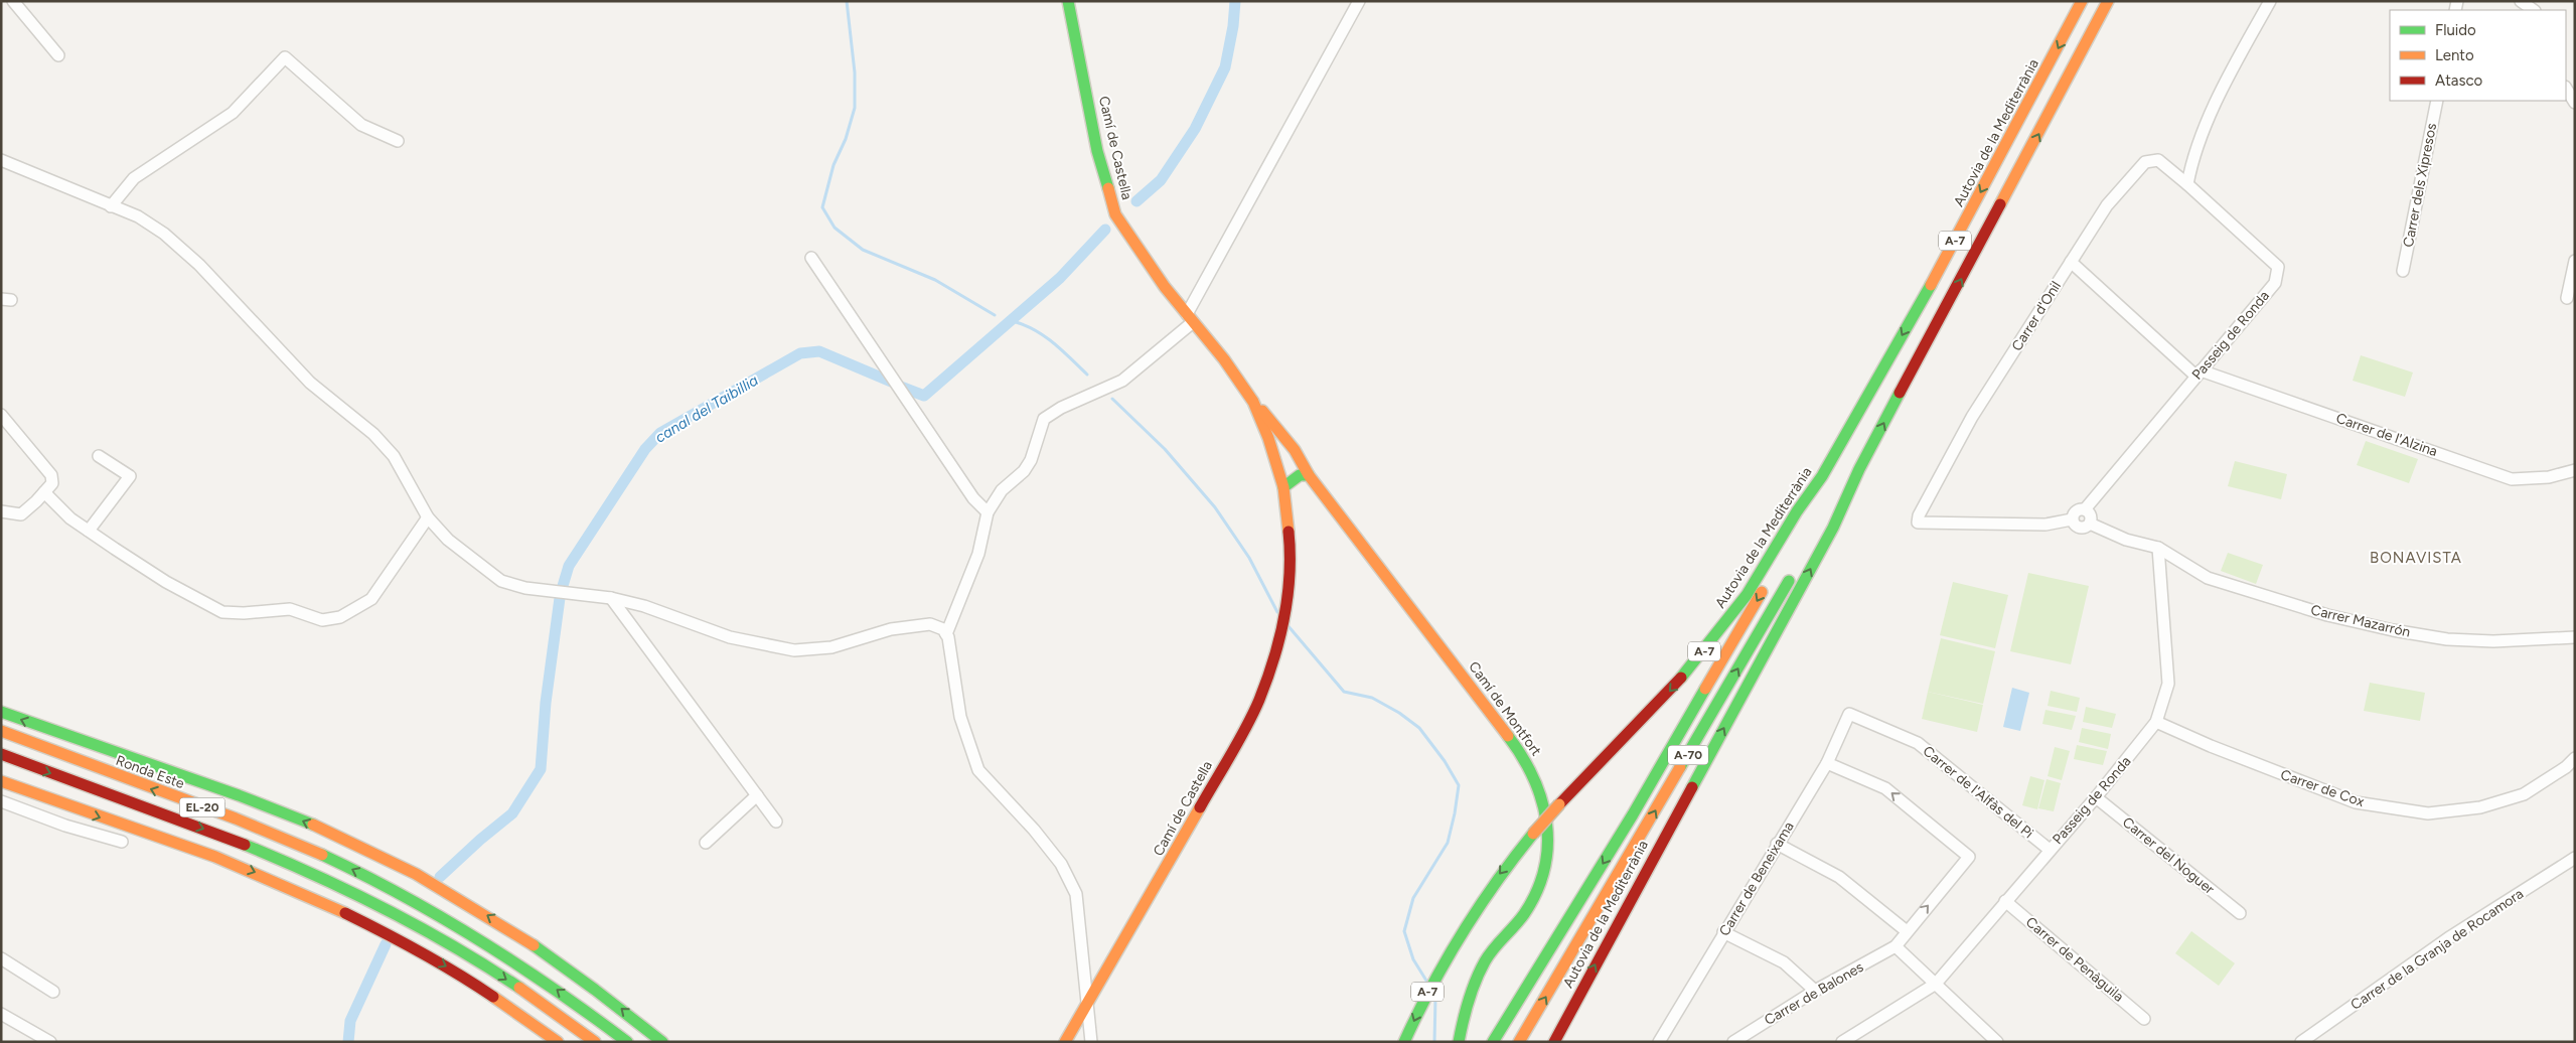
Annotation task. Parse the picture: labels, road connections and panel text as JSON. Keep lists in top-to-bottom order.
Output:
{
  "streets": {
    "main road": [
      "Autovia de la Mediterrània",
      "Camí de Castella",
      "A-7",
      "Camí de Montfort",
      "A-70",
      "Ronda Este",
      "EL-20"
    ],
    "street": [
      "Carrer dels Xipresos",
      "Carrer d'Onil",
      "Passeig de Ronda",
      "Carrer de l'Alzina",
      "Carrer Mazarrón",
      "Carrer de Cox",
      "Carrer de l'Alfàs del Pi",
      "Carrer del Noguer",
      "Carrer de Beneixama",
      "Carrer de la Granja de Rocamora",
      "Carrer de Penàguila",
      "Carrer de Balones"
    ]
  },
  "crossings": [
    ["Autovia de la Mediterrània", "A-70"],
    ["Camí de Castella", "Camí de Montfort"],
    ["Carrer d'Onil", "Passeig de Ronda"],
    ["Carrer d'Onil", "Carrer de l'Alzina"],
    ["Passeig de Ronda", "Carrer de l'Alzina"],
    ["Passeig de Ronda", "Carrer Mazarrón"],
    ["Passeig de Ronda", "Carrer de Cox"],
    ["Passeig de Ronda", "Carrer de l'Alfàs del Pi"],
    ["Passeig de Ronda", "Carrer del Noguer"],
    ["Passeig de Ronda", "Carrer de Penàguila"],
    ["Carrer de l'Alfàs del Pi", "Carrer de Beneixama"],
    ["Carrer de Beneixama", "Carrer de Balones"]
  ],
  "districts": ["BONAVISTA"],
  "water": ["canal del Taibillia"],
  "legend": ["Fluido", "Lento", "Atasco"]
}
